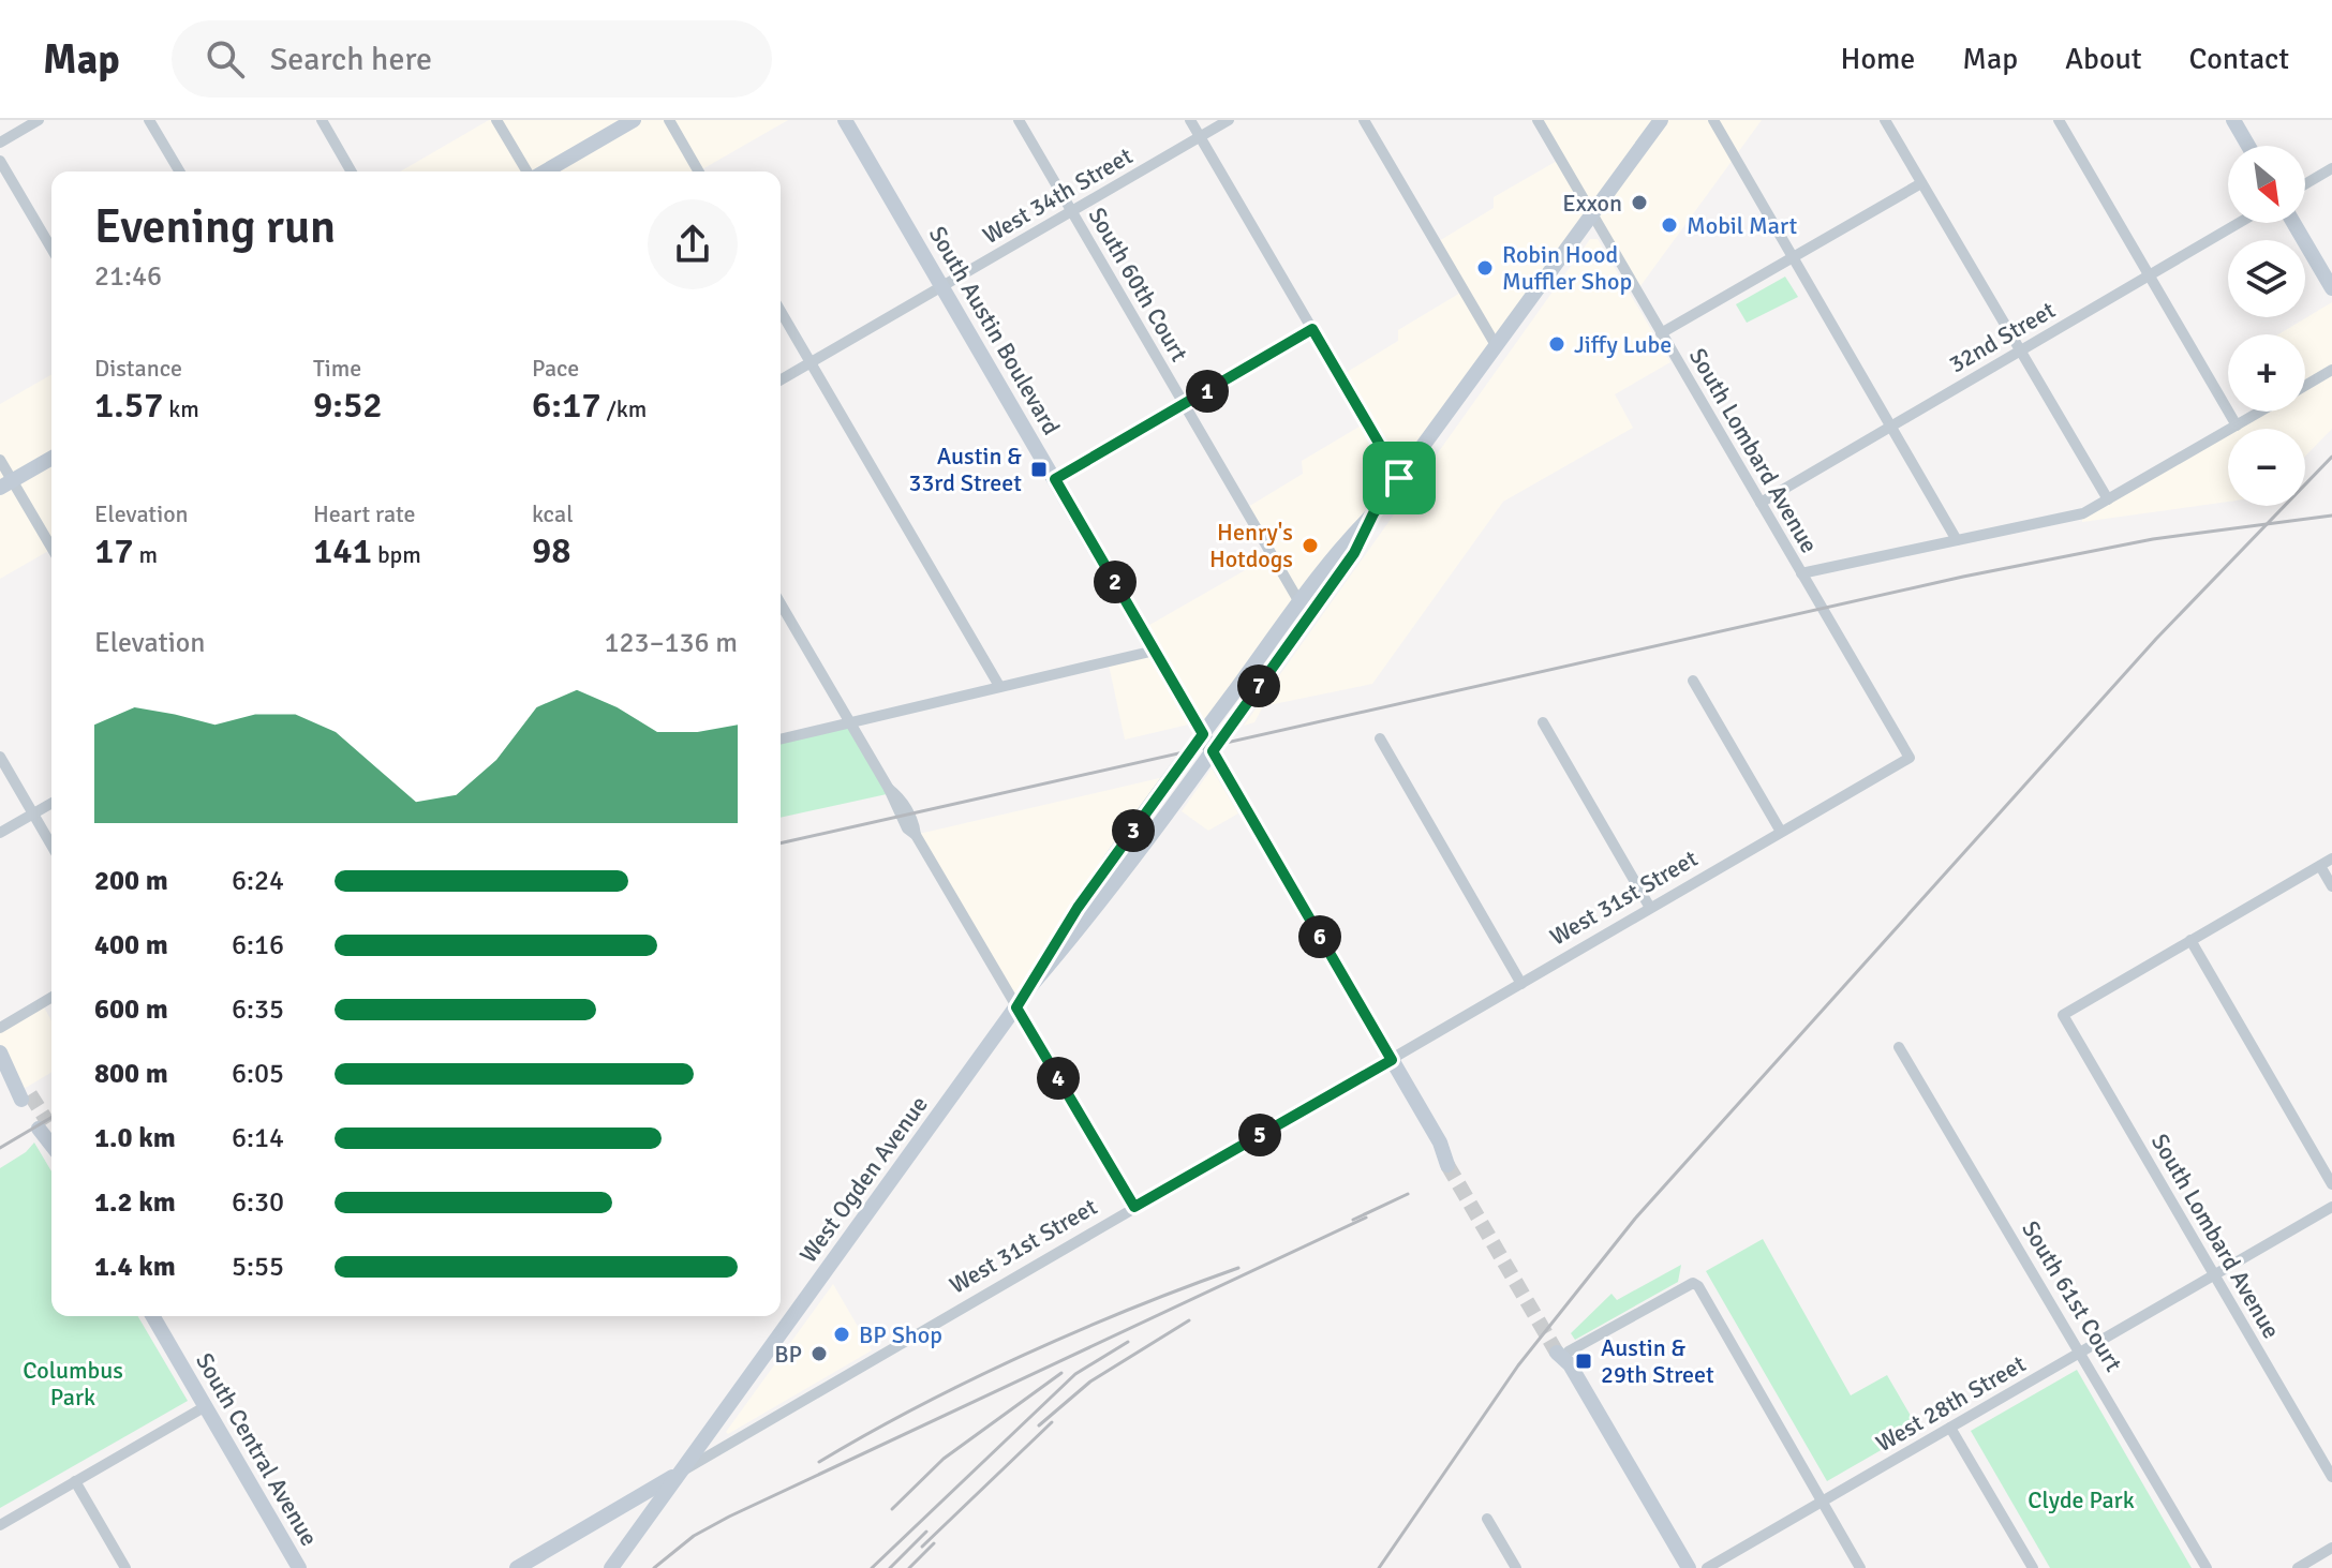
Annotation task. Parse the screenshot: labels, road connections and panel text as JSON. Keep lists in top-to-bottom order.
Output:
{
  "streets": {
    "main road": [
      "South Austin Boulevard",
      "West 31st Street",
      "West Ogden Avenue",
      "South Central Avenue"
    ],
    "street": [
      "West 34th Street",
      "South 60th Court",
      "32nd Street",
      "South Lombard Avenue",
      "South 61st Court",
      "West 28th Street"
    ]
  },
  "crossings": [
    ["West 34th Street", "South 60th Court"],
    ["West 34th Street", "South Austin Boulevard"],
    ["South 60th Court", "West Ogden Avenue"],
    ["South Austin Boulevard", "West 31st Street"],
    ["South Austin Boulevard", "West Ogden Avenue"],
    ["32nd Street", "South Lombard Avenue"],
    ["South Lombard Avenue", "West 31st Street"],
    ["South Lombard Avenue", "West Ogden Avenue"],
    ["South Lombard Avenue", "West 28th Street"],
    ["West 31st Street", "West Ogden Avenue"],
    ["South 61st Court", "West 28th Street"]
  ],
  "parks": ["Columbus Park", "Clyde Park"],
  "places": {
    "other": [
      "Exxon",
      "Mobil Mart",
      "Robin Hood Muffler Shop",
      "Jiffy Lube",
      "Henry's Hotdogs",
      "BP Shop",
      "BP"
    ],
    "transit": ["Austin & 33rd Street", "Austin & 29th Street"]
  },
  "north": "bottom right",
  "page": {
    "header": "Map",
    "search": "Search here",
    "nav": [
      "Home",
      "Map",
      "About",
      "Contact"
    ],
    "map_buttons": ["+", "−"],
    "heading": ["Evening run", "21:46"],
    "stats": [
      ["Distance", "1.57 km"],
      ["Time", "9:52"],
      ["Pace", "6:17 /km"],
      ["Elevation", "17 m"],
      ["Heart rate", "141 bpm"],
      ["kcal", "98"]
    ],
    "pins": [
      "1",
      "2",
      "7",
      "3",
      "6",
      "4",
      "5"
    ],
    "chart": ["Elevation", "123–136 m"],
    "list": [
      {
        "name": "200 m",
        "note": "6:24"
      },
      {
        "name": "400 m",
        "note": "6:16"
      },
      {
        "name": "600 m",
        "note": "6:35"
      },
      {
        "name": "800 m",
        "note": "6:05"
      },
      {
        "name": "1.0 km",
        "note": "6:14"
      },
      {
        "name": "1.2 km",
        "note": "6:30"
      },
      {
        "name": "1.4 km",
        "note": "5:55"
      }
    ]
  }
}
